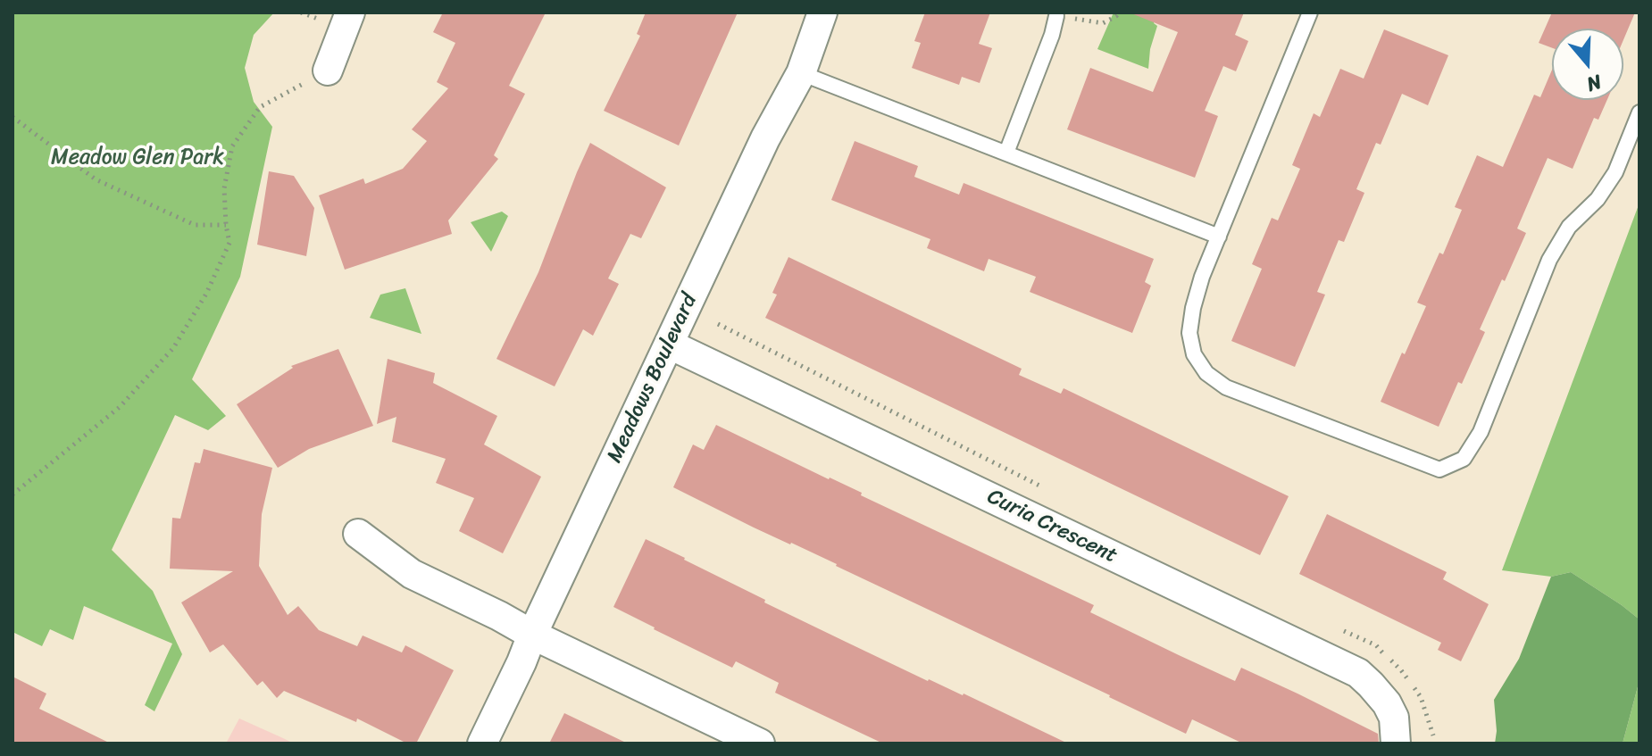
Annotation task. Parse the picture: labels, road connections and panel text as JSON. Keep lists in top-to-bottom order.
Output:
{
  "streets": {
    "street": ["Meadows Boulevard", "Curia Crescent"]
  },
  "crossings": [
    ["Meadows Boulevard", "Curia Crescent"]
  ],
  "parks": ["Meadow Glen Park"],
  "north": "bottom"
}
